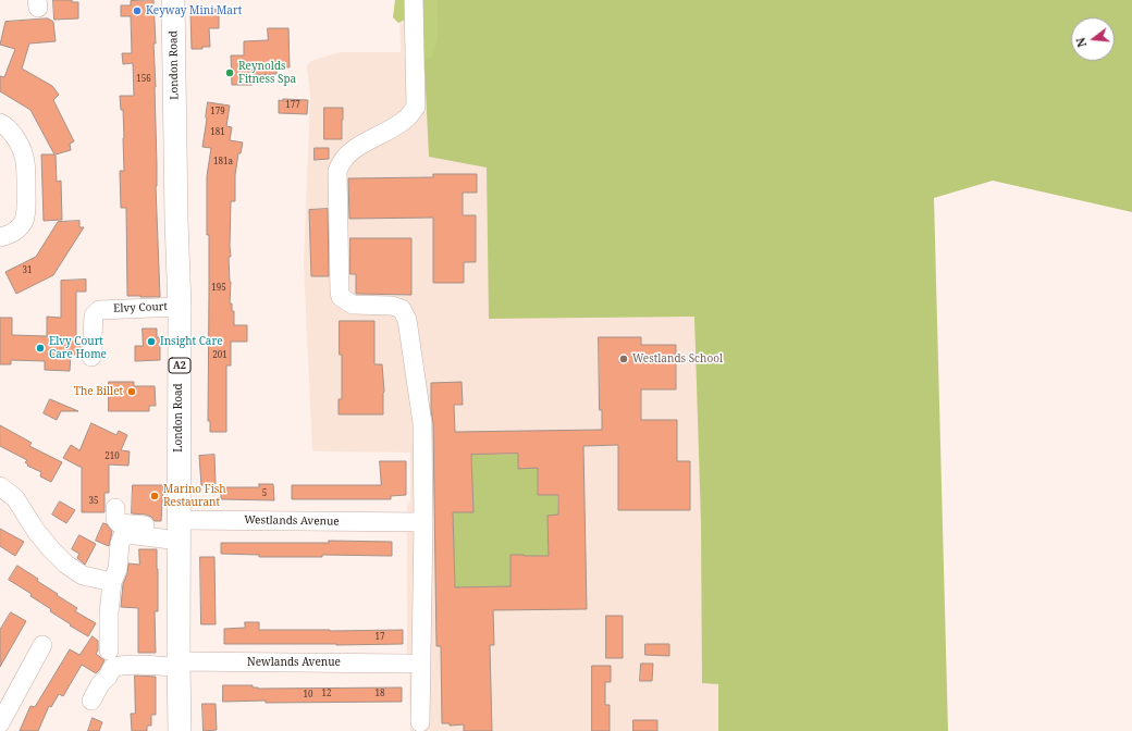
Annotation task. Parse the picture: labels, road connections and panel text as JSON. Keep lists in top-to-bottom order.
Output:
{
  "streets": {
    "main road": ["London Road", "A2"],
    "street": ["Elvy Court", "Westlands Avenue", "Newlands Avenue"]
  },
  "crossings": [
    ["London Road", "Elvy Court"],
    ["London Road", "Westlands Avenue"],
    ["London Road", "Newlands Avenue"]
  ],
  "places": [
    "Keyway Mini Mart",
    "Reynolds Fitness Spa",
    "Insight Care",
    "Elvy Court Care Home",
    "Westlands School",
    "The Billet",
    "Marino Fish Restaurant"
  ],
  "house_numbers": [
    "156",
    "177",
    "179",
    "181",
    "181a",
    "31",
    "195",
    "201",
    "210",
    "5",
    "35",
    "17",
    "12",
    "18",
    "10"
  ],
  "north": "left"
}
